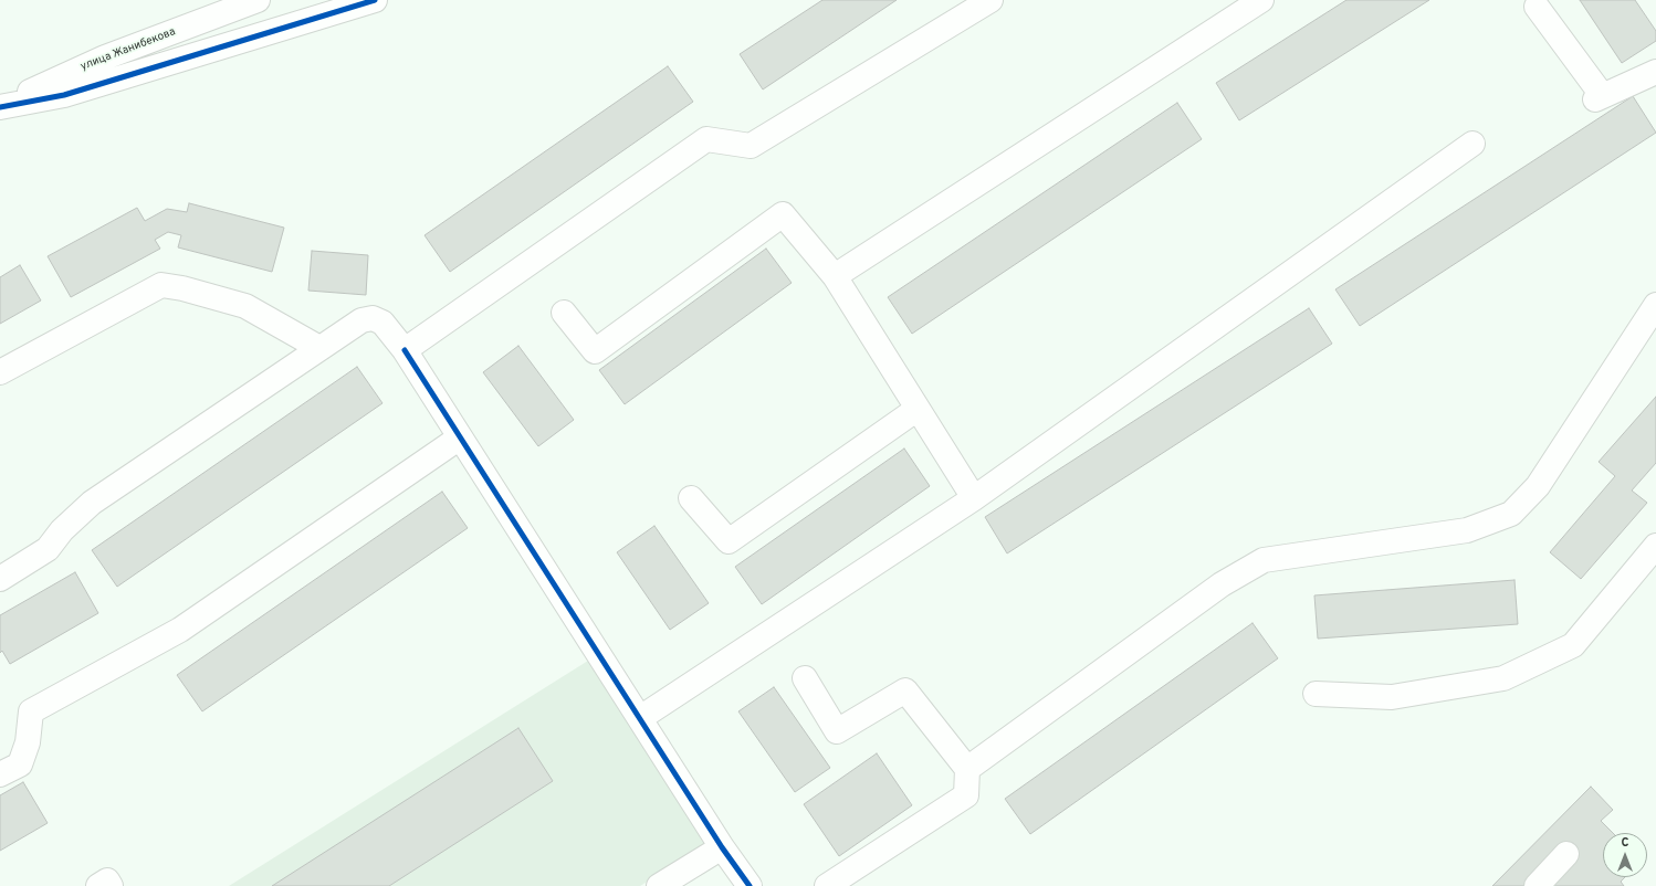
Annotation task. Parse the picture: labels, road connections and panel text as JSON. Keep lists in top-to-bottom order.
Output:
{
  "streets": {
    "street": ["улица Жанибекова"]
  },
  "north": "top"
}
